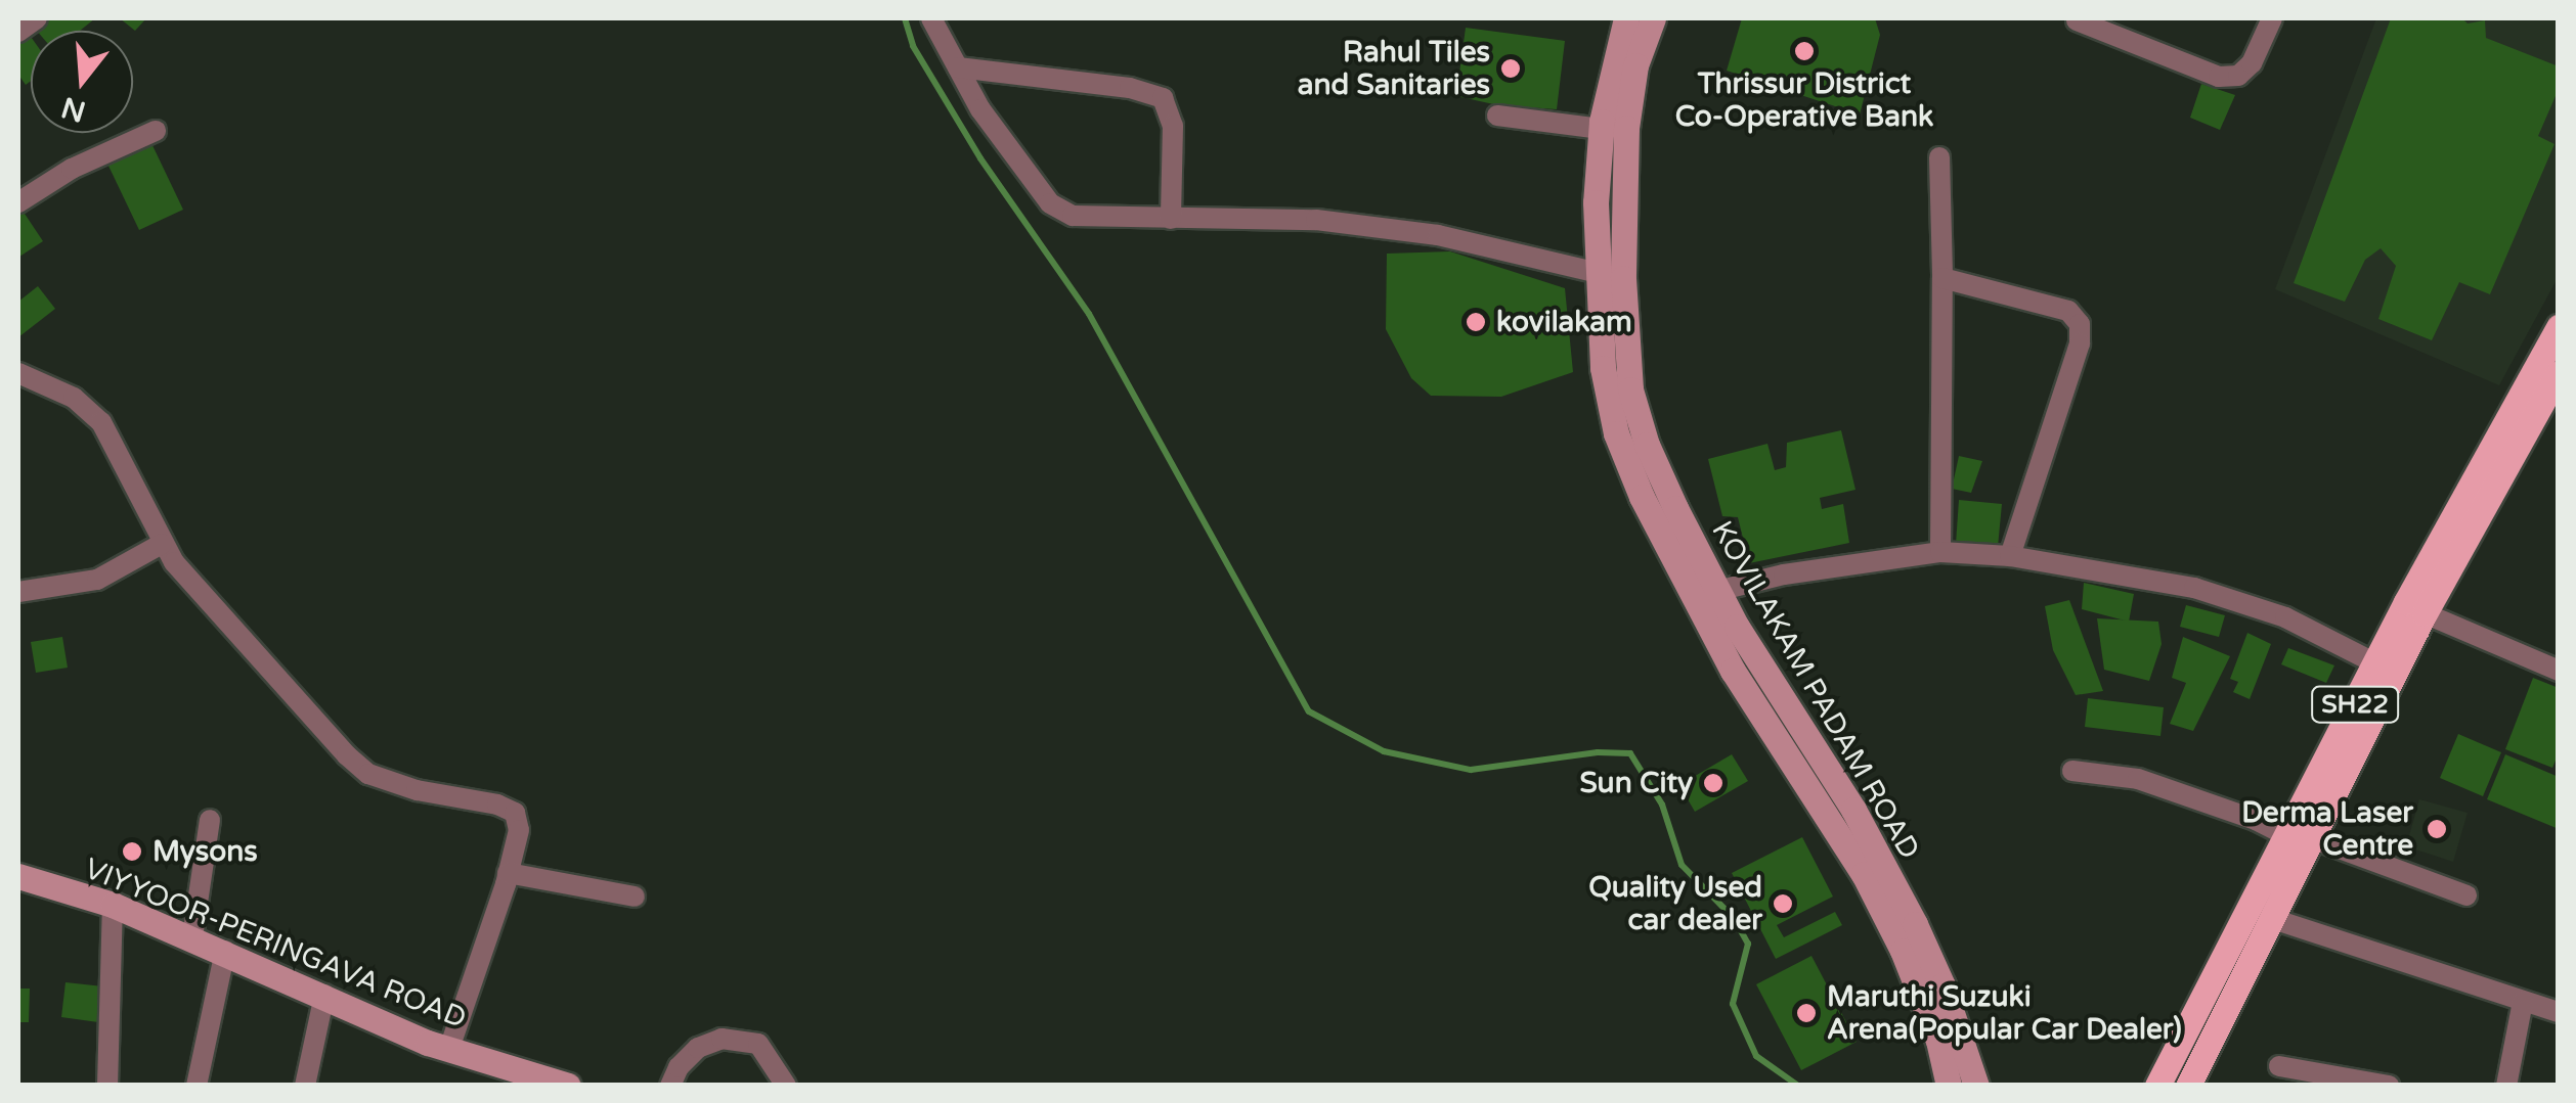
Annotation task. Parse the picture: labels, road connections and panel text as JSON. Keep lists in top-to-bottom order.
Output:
{
  "streets": {
    "main road": ["KOVILAKAM PADAM ROAD", "SH22", "VIYYOOR-PERINGAVA ROAD"]
  },
  "places": [
    "Thrissur District Co-Operative Bank",
    "Rahul Tiles and Sanitaries",
    "kovilakam",
    "Sun City",
    "Derma Laser Centre",
    "Mysons",
    "Quality Used car dealer",
    "Maruthi Suzuki Arena(Popular Car Dealer)"
  ],
  "north": "bottom"
}
